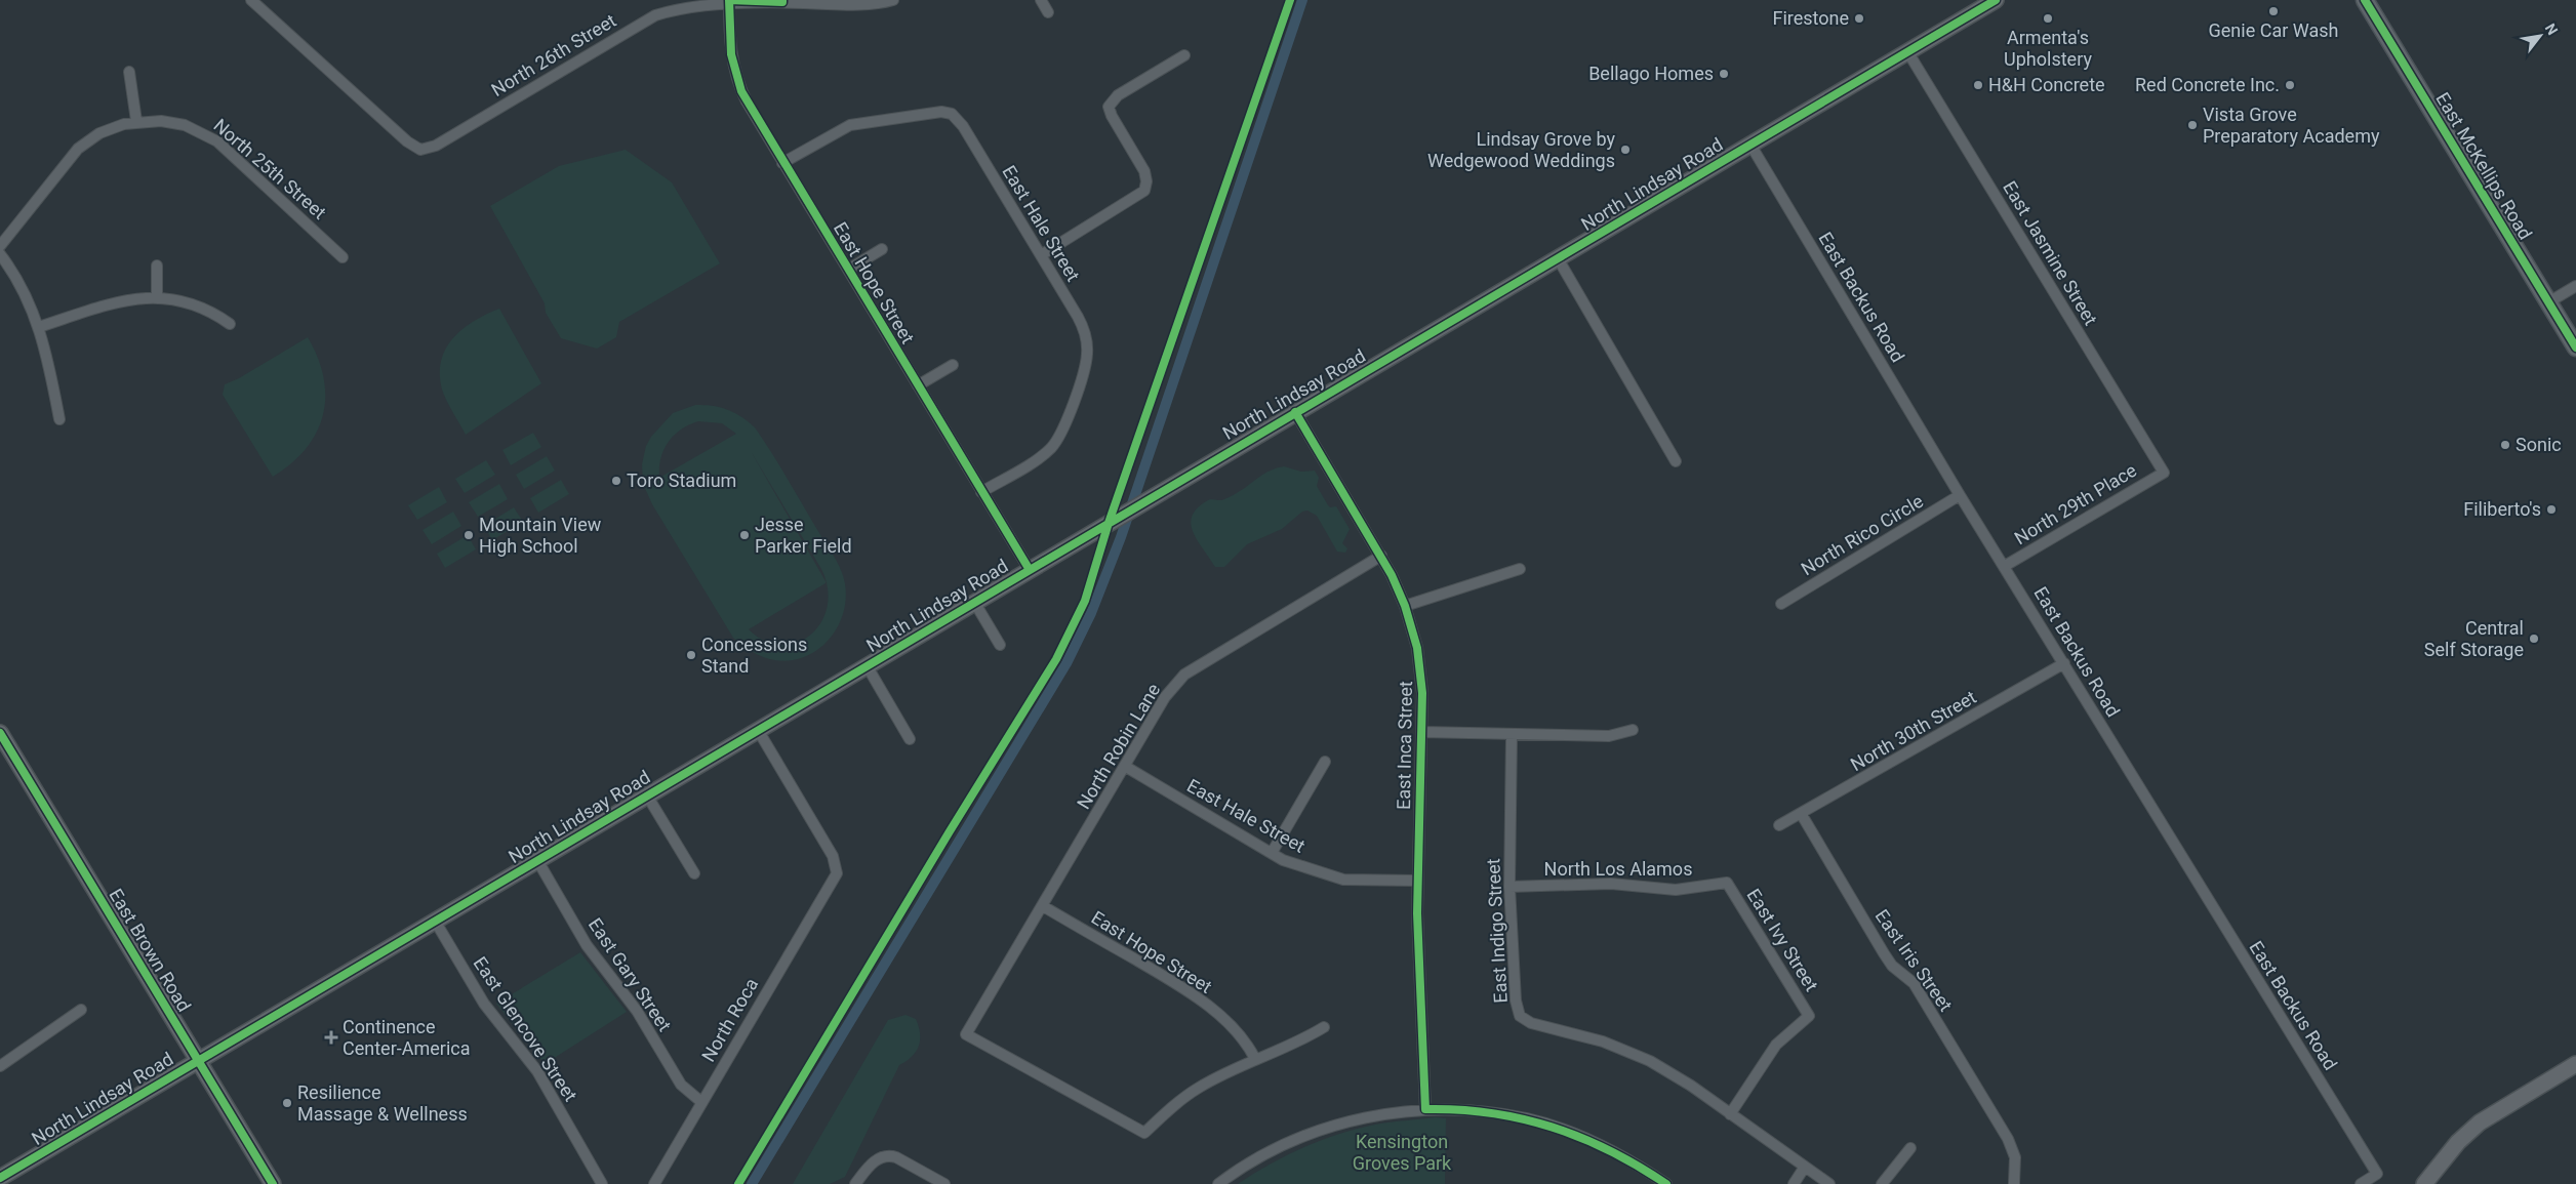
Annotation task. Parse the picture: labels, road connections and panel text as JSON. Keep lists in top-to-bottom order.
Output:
{
  "streets": {
    "main road": ["East McKellips Road", "North Lindsay Road", "East Brown Road"],
    "street": [
      "North 26th Street",
      "North 25th Street",
      "East Hale Street",
      "East Jasmine Street",
      "East Hope Street",
      "East Backus Road",
      "North 29th Place",
      "North Rico Circle",
      "North 30th Street",
      "East Inca Street",
      "North Robin Lane",
      "North Los Alamos",
      "East Indigo Street",
      "East Ivy Street",
      "East Iris Street",
      "East Gary Street",
      "North Roca",
      "East Glencove Street"
    ]
  },
  "crossings": [
    ["North 26th Street", "East Hope Street"],
    ["North Lindsay Road", "East Jasmine Street"],
    ["North Lindsay Road", "East Hope Street"],
    ["North Lindsay Road", "East Backus Road"],
    ["North Lindsay Road", "East Inca Street"],
    ["North Lindsay Road", "East Brown Road"],
    ["North Lindsay Road", "East Gary Street"],
    ["North Lindsay Road", "North Roca"],
    ["North Lindsay Road", "East Glencove Street"],
    ["East Hale Street", "East Hope Street"],
    ["East Hale Street", "East Inca Street"],
    ["East Hale Street", "North Robin Lane"],
    ["East Jasmine Street", "North 29th Place"],
    ["East Hope Street", "North Robin Lane"],
    ["East Backus Road", "North 29th Place"],
    ["East Backus Road", "North Rico Circle"],
    ["East Backus Road", "North 30th Street"],
    ["North 30th Street", "East Iris Street"],
    ["East Inca Street", "North Robin Lane"],
    ["North Los Alamos", "East Indigo Street"],
    ["North Los Alamos", "East Ivy Street"],
    ["East Indigo Street", "East Ivy Street"],
    ["East Gary Street", "North Roca"]
  ],
  "parks": ["Kensington Groves Park"],
  "places": {
    "other": [
      "Genie Car Wash",
      "Firestone",
      "Armenta's Upholstery",
      "Bellago Homes",
      "H&H Concrete",
      "Red Concrete Inc.",
      "Vista Grove Preparatory Academy",
      "Lindsay Grove by Wedgewood Weddings",
      "Sonic",
      "Toro Stadium",
      "Filiberto's",
      "Mountain View High School",
      "Jesse Parker Field",
      "Central Self Storage",
      "Concessions Stand",
      "Resilience Massage & Wellness"
    ],
    "health": ["Continence Center-America"]
  },
  "north": "top right"
}
